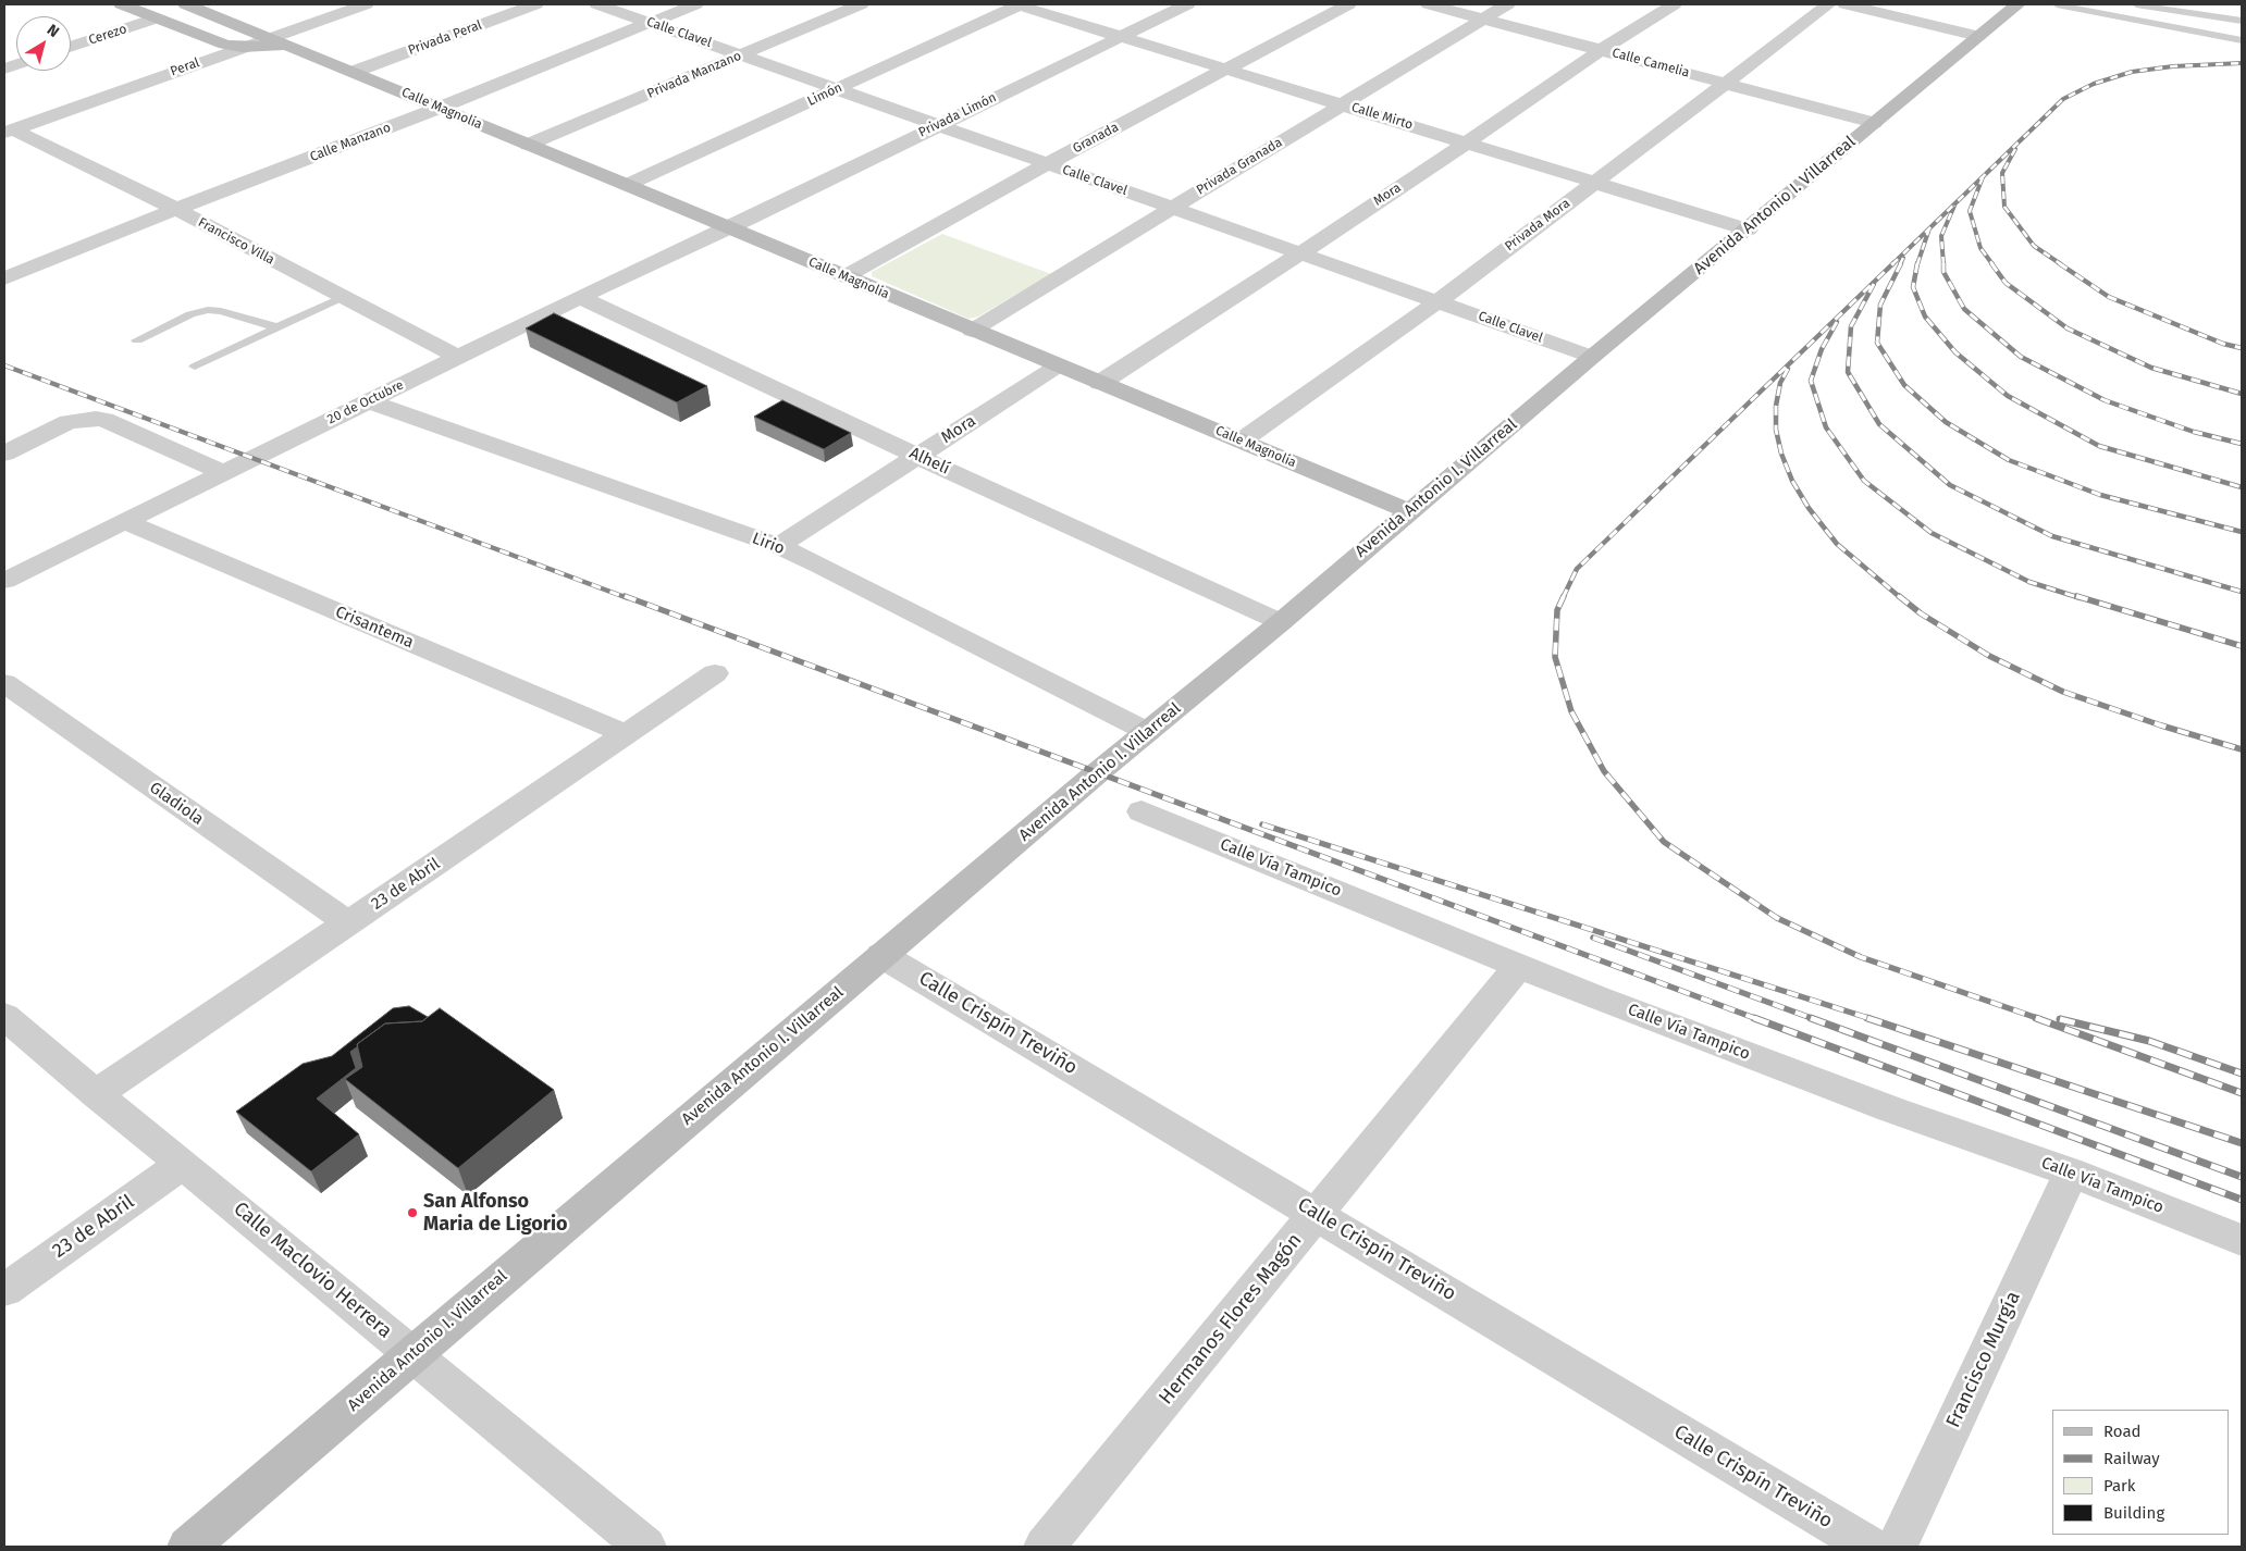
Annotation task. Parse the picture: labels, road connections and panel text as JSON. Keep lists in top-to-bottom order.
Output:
{
  "streets": {
    "street": [
      "Calle Clavel",
      "Cerezo",
      "Privada Peral",
      "Calle Camelia",
      "Peral",
      "Privada Manzano",
      "Limón",
      "Calle Magnolia",
      "Privada Limón",
      "Calle Mirto",
      "Granada",
      "Calle Manzano",
      "Privada Granada",
      "Mora",
      "Avenida Antonio I. Villarreal",
      "Privada Mora",
      "Francisco Villa",
      "20 de Octubre",
      "Alhelí",
      "Lirio",
      "Crisantema",
      "Gladiola",
      "Calle Vía Tampico",
      "23 de Abril",
      "Calle Crispín Treviño",
      "Calle Maclovio Herrera",
      "Hermanos Flores Magón",
      "Francisco Murgía"
    ]
  },
  "crossings": [
    ["Calle Clavel", "Privada Manzano"],
    ["Calle Clavel", "Limón"],
    ["Calle Clavel", "Privada Limón"],
    ["Calle Clavel", "Granada"],
    ["Calle Clavel", "Calle Manzano"],
    ["Calle Clavel", "Privada Granada"],
    ["Calle Clavel", "Mora"],
    ["Calle Clavel", "Avenida Antonio I. Villarreal"],
    ["Calle Clavel", "Privada Mora"],
    ["Cerezo", "Calle Magnolia"],
    ["Privada Peral", "Calle Magnolia"],
    ["Calle Camelia", "Privada Granada"],
    ["Calle Camelia", "Mora"],
    ["Calle Camelia", "Avenida Antonio I. Villarreal"],
    ["Calle Camelia", "Privada Mora"],
    ["Peral", "Calle Magnolia"],
    ["Peral", "Francisco Villa"],
    ["Privada Manzano", "Calle Magnolia"],
    ["Limón", "Calle Magnolia"],
    ["Limón", "Calle Mirto"],
    ["Calle Magnolia", "Privada Limón"],
    ["Calle Magnolia", "Granada"],
    ["Calle Magnolia", "Calle Manzano"],
    ["Calle Magnolia", "Privada Granada"],
    ["Calle Magnolia", "Mora"],
    ["Calle Magnolia", "Avenida Antonio I. Villarreal"],
    ["Calle Magnolia", "Privada Mora"],
    ["Calle Magnolia", "20 de Octubre"],
    ["Privada Limón", "Calle Mirto"],
    ["Privada Limón", "20 de Octubre"],
    ["Calle Mirto", "Granada"],
    ["Calle Mirto", "Privada Granada"],
    ["Calle Mirto", "Mora"],
    ["Calle Mirto", "Avenida Antonio I. Villarreal"],
    ["Calle Mirto", "Privada Mora"],
    ["Calle Manzano", "Francisco Villa"],
    ["Mora", "Alhelí"],
    ["Mora", "Lirio"],
    ["Avenida Antonio I. Villarreal", "Alhelí"],
    ["Avenida Antonio I. Villarreal", "Lirio"],
    ["Avenida Antonio I. Villarreal", "Calle Crispín Treviño"],
    ["Avenida Antonio I. Villarreal", "Calle Maclovio Herrera"],
    ["Francisco Villa", "20 de Octubre"],
    ["20 de Octubre", "Alhelí"],
    ["20 de Octubre", "Lirio"],
    ["20 de Octubre", "Crisantema"],
    ["Crisantema", "23 de Abril"],
    ["Gladiola", "23 de Abril"],
    ["Calle Vía Tampico", "Hermanos Flores Magón"],
    ["Calle Vía Tampico", "Francisco Murgía"],
    ["23 de Abril", "Calle Maclovio Herrera"],
    ["Calle Crispín Treviño", "Hermanos Flores Magón"]
  ],
  "places": ["San Alfonso Maria de Ligorio"],
  "legend": [
    "Road",
    "Railway",
    "Park",
    "Building"
  ],
  "north": "top right"
}
